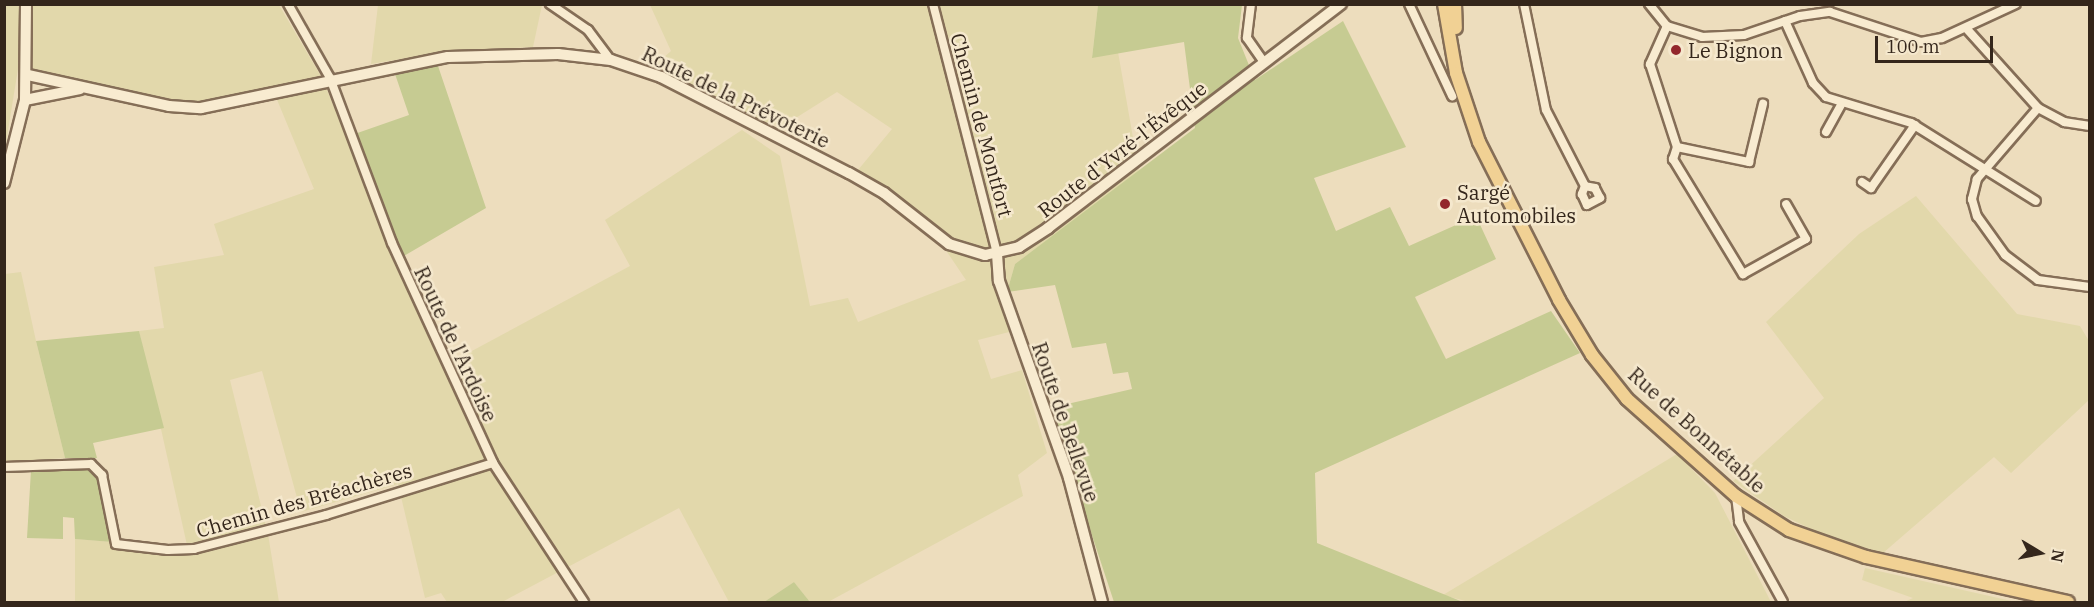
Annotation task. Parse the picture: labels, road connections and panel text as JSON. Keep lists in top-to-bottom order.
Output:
{
  "streets": {
    "main road": ["Rue de Bonnétable"],
    "street": [
      "Route de la Prévoterie",
      "Chemin de Montfort",
      "Route d'Yvré-l'Évêque",
      "Route de l'Ardoise",
      "Route de Bellevue",
      "Chemin des Bréachères"
    ]
  },
  "crossings": [
    ["Route de la Prévoterie", "Chemin de Montfort"],
    ["Route de la Prévoterie", "Route d'Yvré-l'Évêque"],
    ["Route de la Prévoterie", "Route de l'Ardoise"],
    ["Route de la Prévoterie", "Route de Bellevue"],
    ["Chemin de Montfort", "Route d'Yvré-l'Évêque"],
    ["Chemin de Montfort", "Route de Bellevue"],
    ["Route d'Yvré-l'Évêque", "Route de Bellevue"],
    ["Route de l'Ardoise", "Chemin des Bréachères"]
  ],
  "places": ["Le Bignon", "Sargé Automobiles"],
  "scale_bar": "100 m",
  "north": "right"
}
